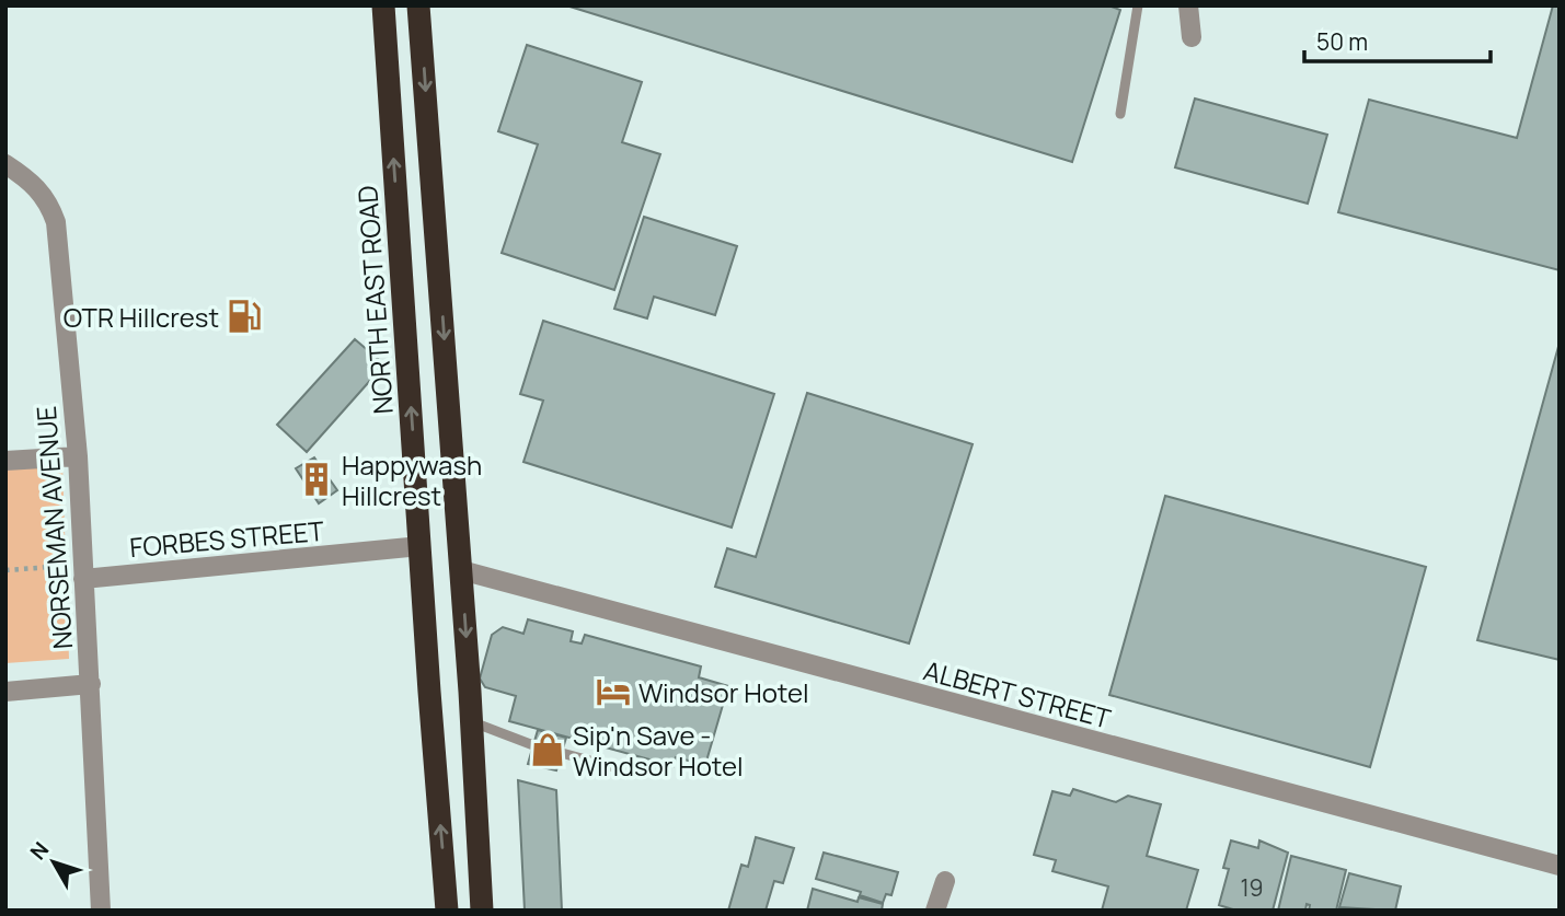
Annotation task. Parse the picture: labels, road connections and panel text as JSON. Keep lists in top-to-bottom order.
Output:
{
  "streets": {
    "highway": ["NORTH EAST ROAD"],
    "street": ["NORSEMAN AVENUE", "FORBES STREET", "ALBERT STREET"]
  },
  "crossings": [
    ["NORTH EAST ROAD", "FORBES STREET"],
    ["NORSEMAN AVENUE", "FORBES STREET"]
  ],
  "places": {
    "fuel station": ["OTR Hillcrest"],
    "building": ["Happywash Hillcrest"],
    "hotel": ["Windsor Hotel"],
    "shop": ["Sip'n Save - Windsor Hotel"]
  },
  "house_numbers": ["19"],
  "scale_bar": "50 m",
  "north": "top left"
}
